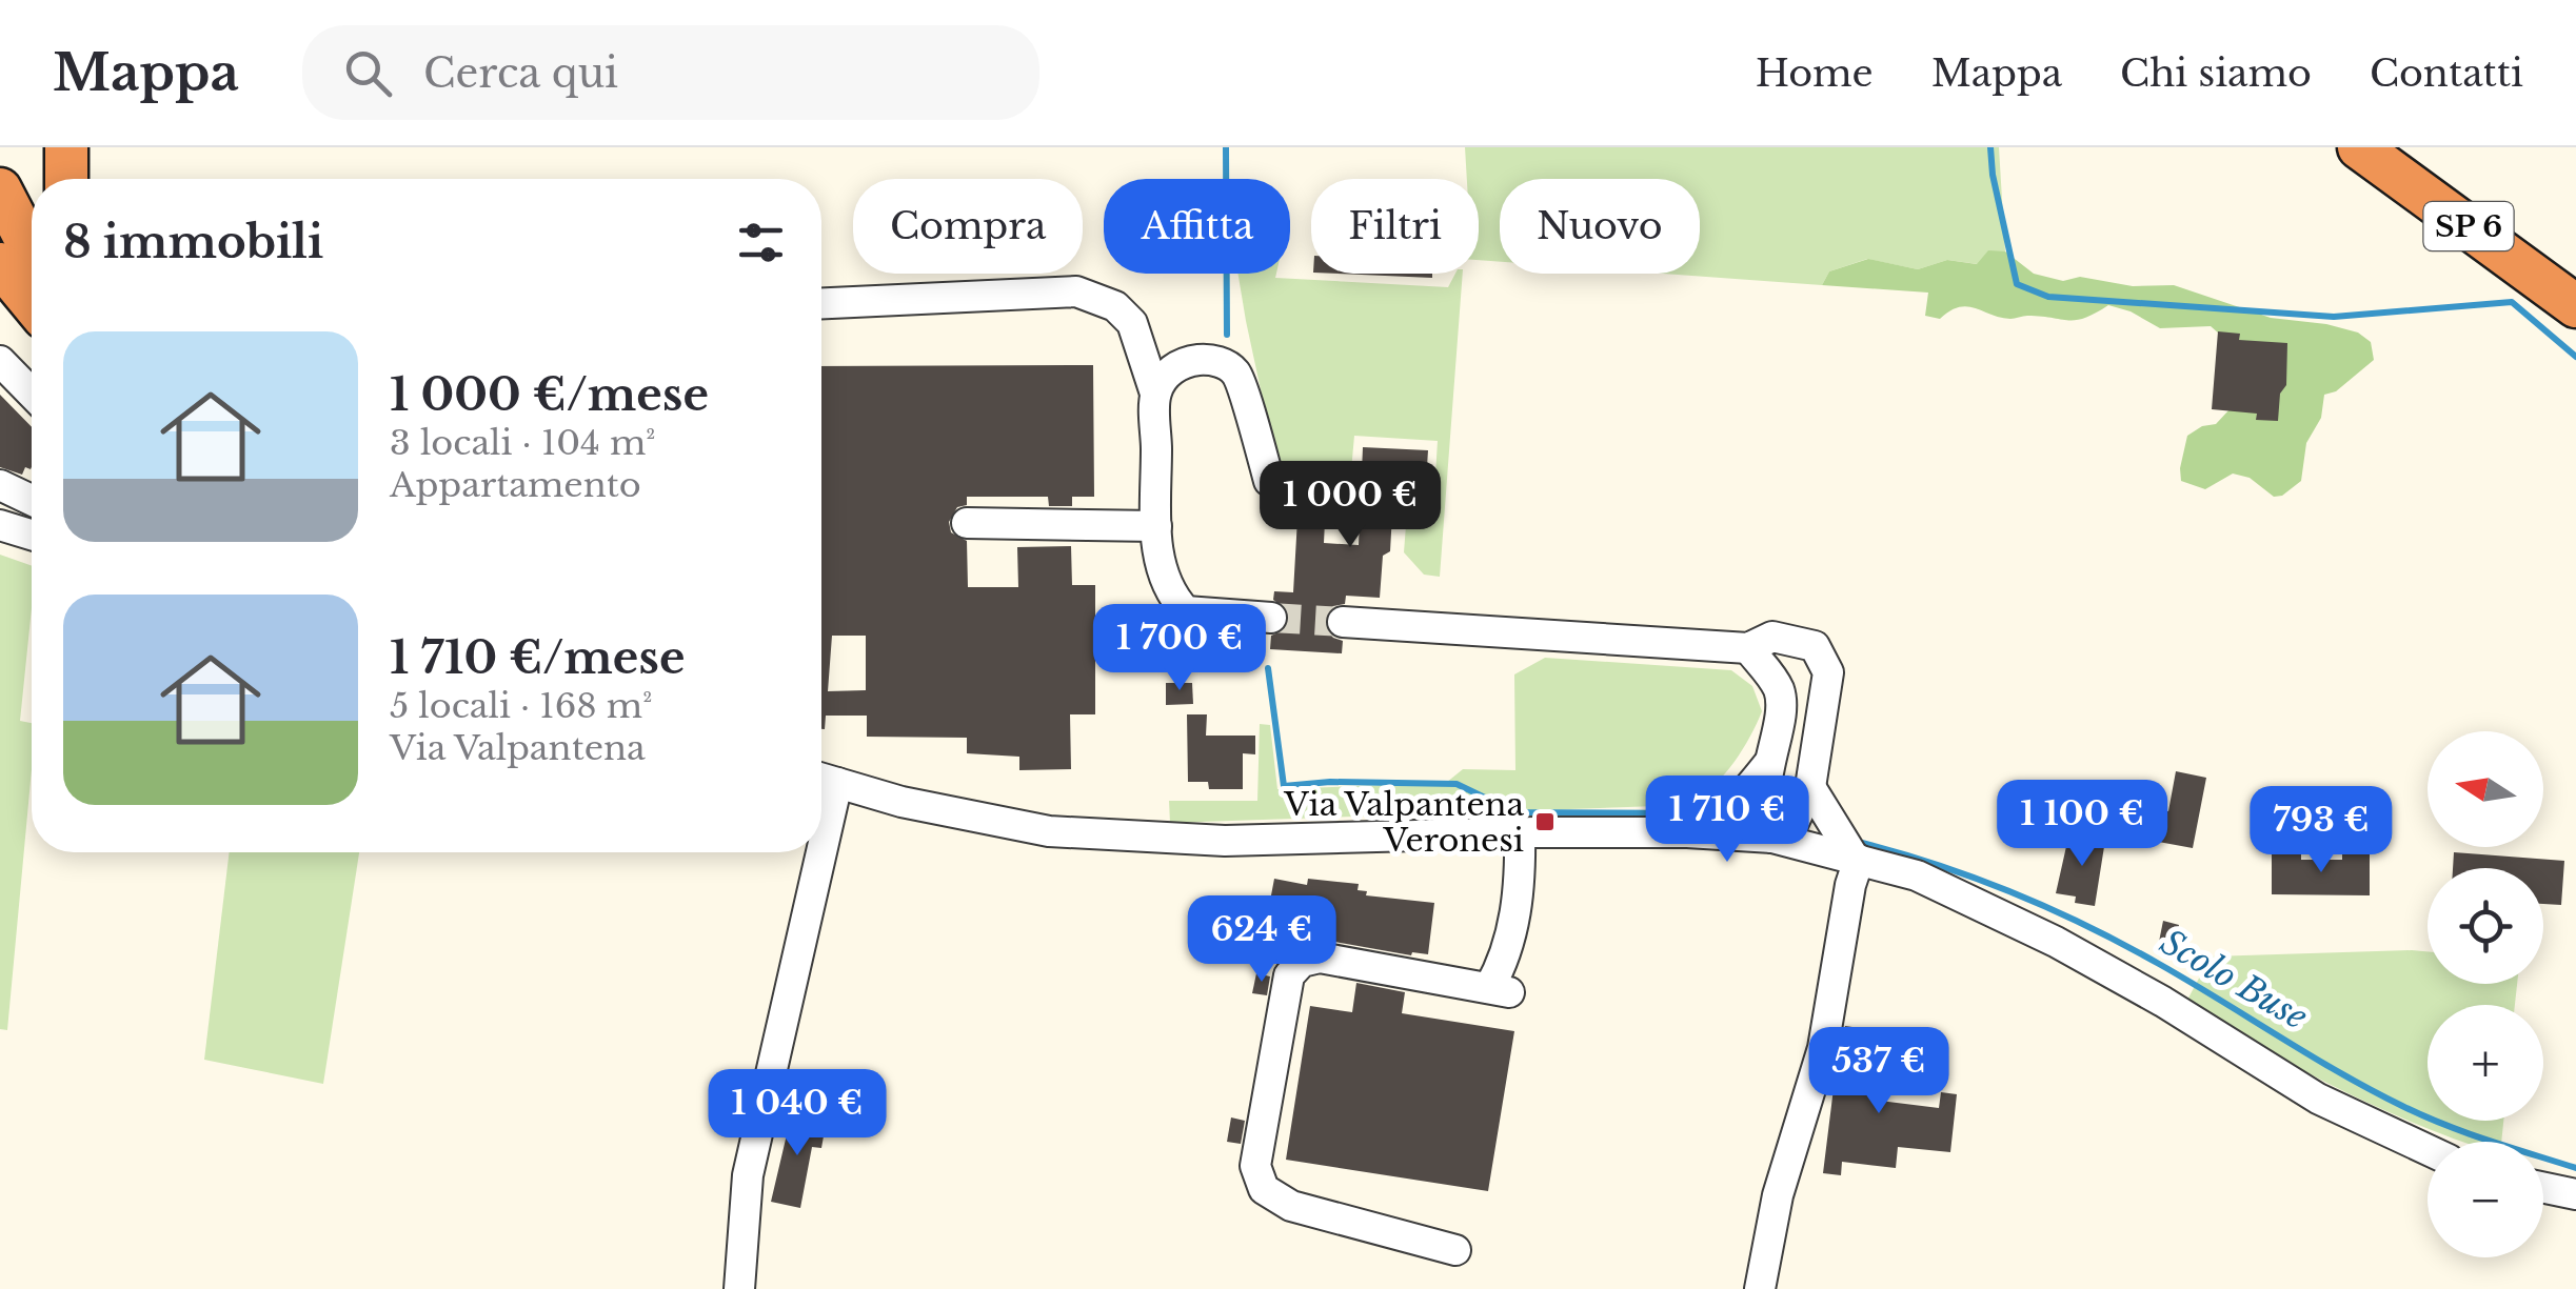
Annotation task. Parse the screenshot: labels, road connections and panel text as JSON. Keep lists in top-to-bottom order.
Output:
{
  "streets": {
    "highway": ["SP 6"]
  },
  "water": ["Scolo Buse"],
  "places": {
    "transit": ["Via Valpantena Veronesi"]
  },
  "north": "left",
  "page": {
    "header": "Mappa",
    "search": "Cerca qui",
    "nav": [
      "Home",
      "Mappa",
      "Chi siamo",
      "Contatti"
    ],
    "chip": [
      "Compra",
      "Affitta",
      "Filtri",
      "Nuovo"
    ],
    "heading": "8 immobili",
    "list": [
      {
        "name": "1 000 €/mese",
        "note": "3 locali · 104 m² · Appartamento"
      },
      {
        "name": "1 710 €/mese",
        "note": "5 locali · 168 m² · Via Valpantena"
      }
    ],
    "price": [
      "1 000 €",
      "1 700 €",
      "1 710 €",
      "1 100 €",
      "793 €",
      "624 €",
      "537 €",
      "1 040 €"
    ],
    "map_buttons": ["+", "−"]
  }
}
